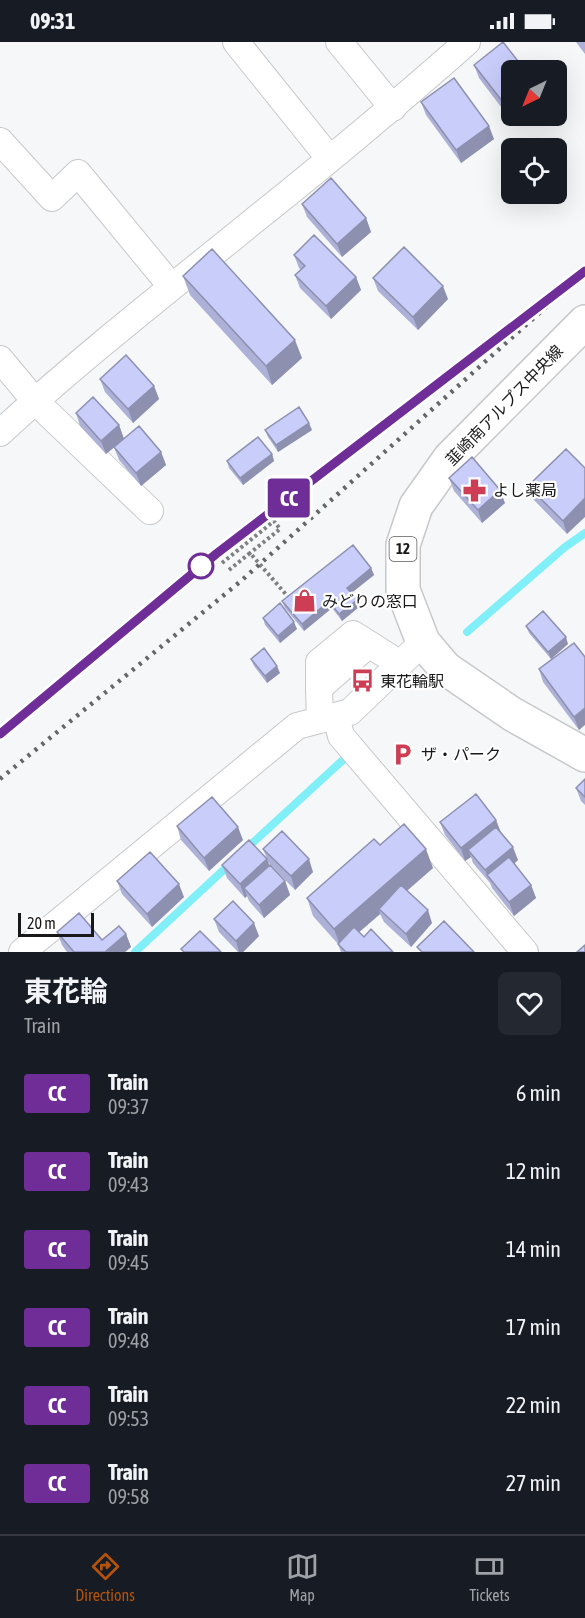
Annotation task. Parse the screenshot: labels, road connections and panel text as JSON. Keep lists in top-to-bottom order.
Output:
{
  "streets": {
    "main road": ["韮崎南アルプス中央線", "12"]
  },
  "places": {
    "pharmacy": ["よし薬局"],
    "shop": ["みどりの窓口"],
    "bus stop": ["東花輪駅"],
    "parking": ["ザ・パーク"]
  },
  "scale_bar": "20 m",
  "north": "bottom left",
  "page": {
    "status": "09:31",
    "on_map": "CC",
    "scale": "20 m",
    "heading": ["東花輪", "Train"],
    "list": [
      {
        "mark": "CC",
        "name": "Train",
        "note": "09:37",
        "value": "6 min"
      },
      {
        "mark": "CC",
        "name": "Train",
        "note": "09:43",
        "value": "12 min"
      },
      {
        "mark": "CC",
        "name": "Train",
        "note": "09:45",
        "value": "14 min"
      },
      {
        "mark": "CC",
        "name": "Train",
        "note": "09:48",
        "value": "17 min"
      },
      {
        "mark": "CC",
        "name": "Train",
        "note": "09:53",
        "value": "22 min"
      },
      {
        "mark": "CC",
        "name": "Train",
        "note": "09:58",
        "value": "27 min"
      }
    ],
    "tabs": ["Directions", "Map", "Tickets"]
  }
}
